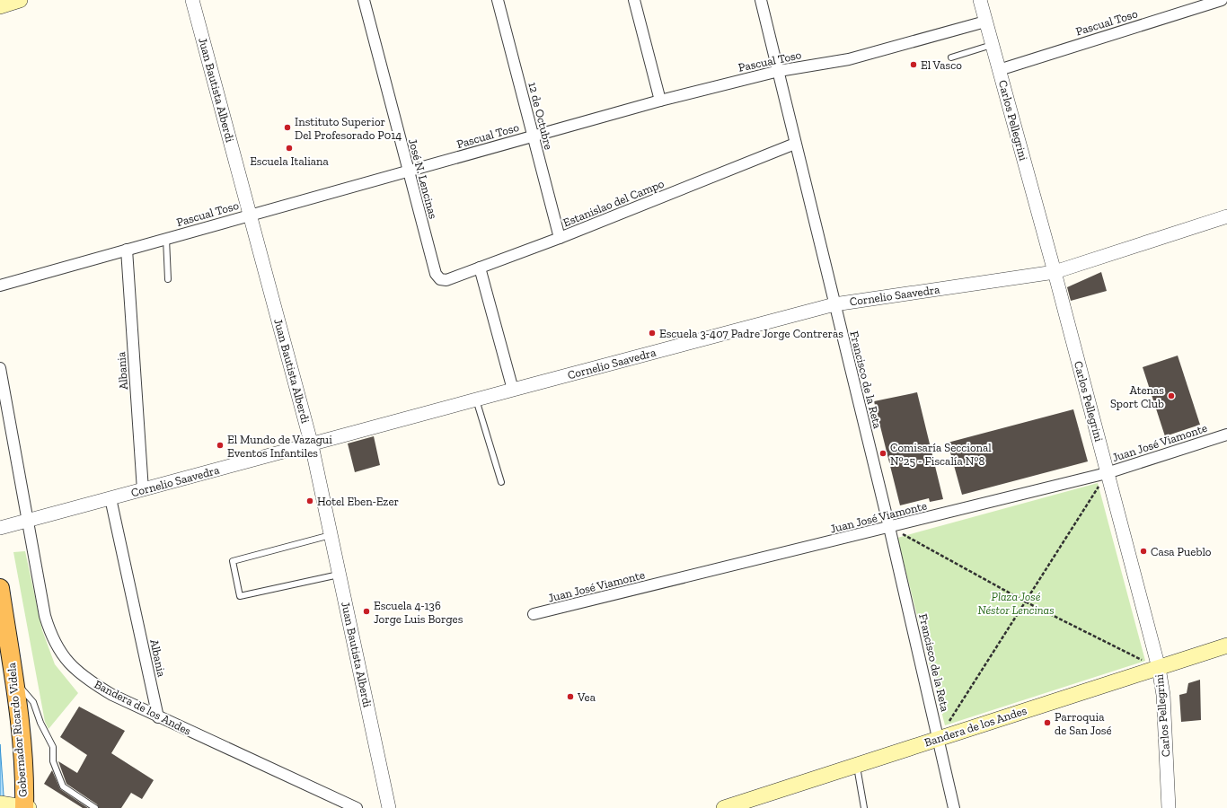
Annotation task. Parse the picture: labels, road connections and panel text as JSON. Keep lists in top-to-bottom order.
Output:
{
  "streets": {
    "highway": ["Gobernador Ricardo Videla"],
    "main road": ["Bandera de los Andes"],
    "street": [
      "Pascual Toso",
      "Juan Bautista Alberdi",
      "12 de Octubre",
      "Carlos Pellegrini",
      "José N. Lencinas",
      "Estanislao del Campo",
      "Cornelio Saavedra",
      "Albania",
      "Francisco de la Reta",
      "Juan José Viamonte"
    ]
  },
  "crossings": [
    ["Pascual Toso", "Juan Bautista Alberdi"],
    ["Pascual Toso", "12 de Octubre"],
    ["Pascual Toso", "Carlos Pellegrini"],
    ["Pascual Toso", "José N. Lencinas"],
    ["Pascual Toso", "Albania"],
    ["Pascual Toso", "Francisco de la Reta"],
    ["Juan Bautista Alberdi", "Cornelio Saavedra"],
    ["12 de Octubre", "Estanislao del Campo"],
    ["Carlos Pellegrini", "Cornelio Saavedra"],
    ["Carlos Pellegrini", "Juan José Viamonte"],
    ["Carlos Pellegrini", "Bandera de los Andes"],
    ["José N. Lencinas", "Estanislao del Campo"],
    ["Estanislao del Campo", "Francisco de la Reta"],
    ["Cornelio Saavedra", "Albania"],
    ["Cornelio Saavedra", "Francisco de la Reta"],
    ["Cornelio Saavedra", "Bandera de los Andes"],
    ["Albania", "Bandera de los Andes"],
    ["Francisco de la Reta", "Juan José Viamonte"],
    ["Francisco de la Reta", "Bandera de los Andes"]
  ],
  "parks": ["Plaza José Néstor Lencinas"],
  "places": [
    "El Vasco",
    "Instituto Superior Del Profesorado P014",
    "Escuela Italiana",
    "Escuela 3-407 Padre Jorge Contreras",
    "Atenas Sport Club",
    "El Mundo de Vazagui Eventos Infantiles",
    "Comisaría Seccional N°25 - Fiscalía N°8",
    "Hotel Eben-Ezer",
    "Casa Pueblo",
    "Escuela 4-136 Jorge Luis Borges",
    "Vea",
    "Parroquia de San José"
  ]
}
